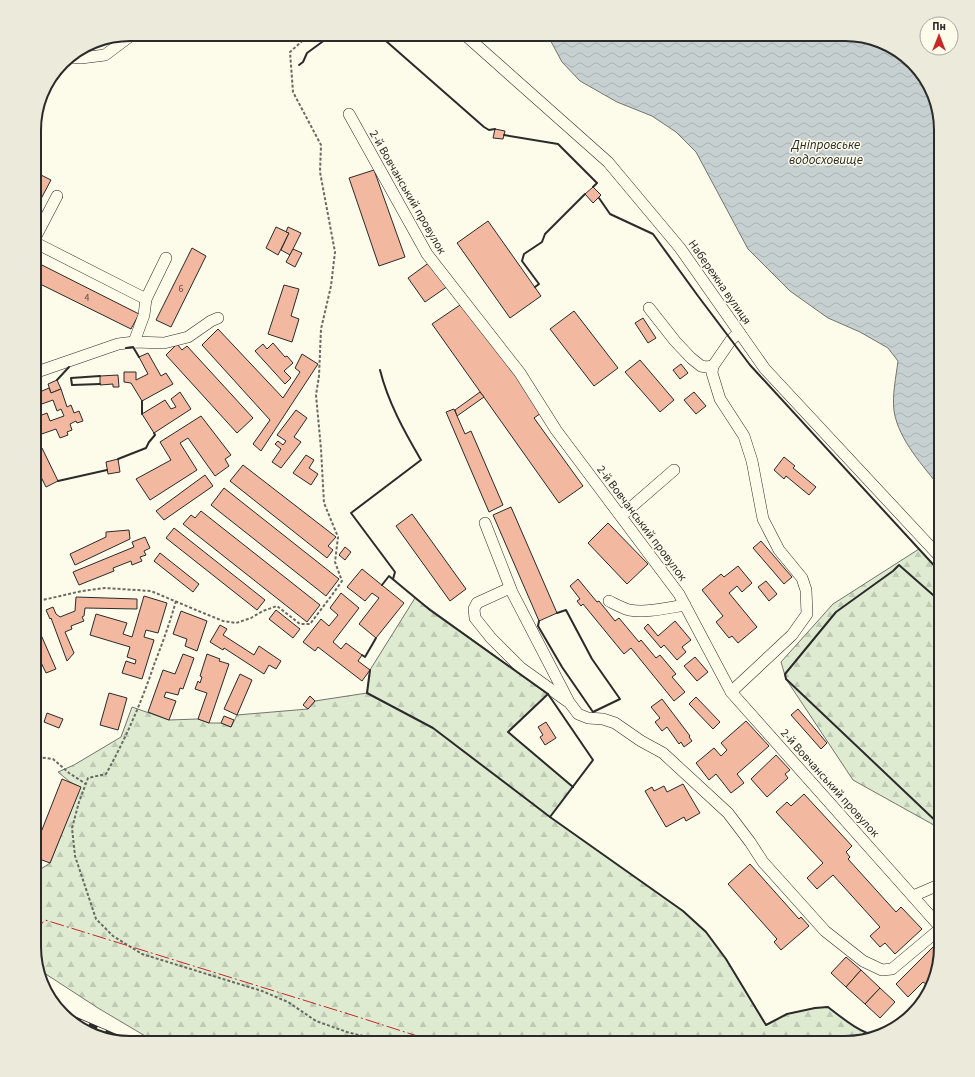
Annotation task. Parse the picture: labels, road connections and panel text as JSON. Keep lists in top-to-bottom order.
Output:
{
  "streets": {
    "street": ["2-й Вовчанський провулок", "Набережна вулиця"]
  },
  "water": ["Дніпровське водосховище"],
  "house_numbers": ["6", "4"],
  "north": "top"
}
